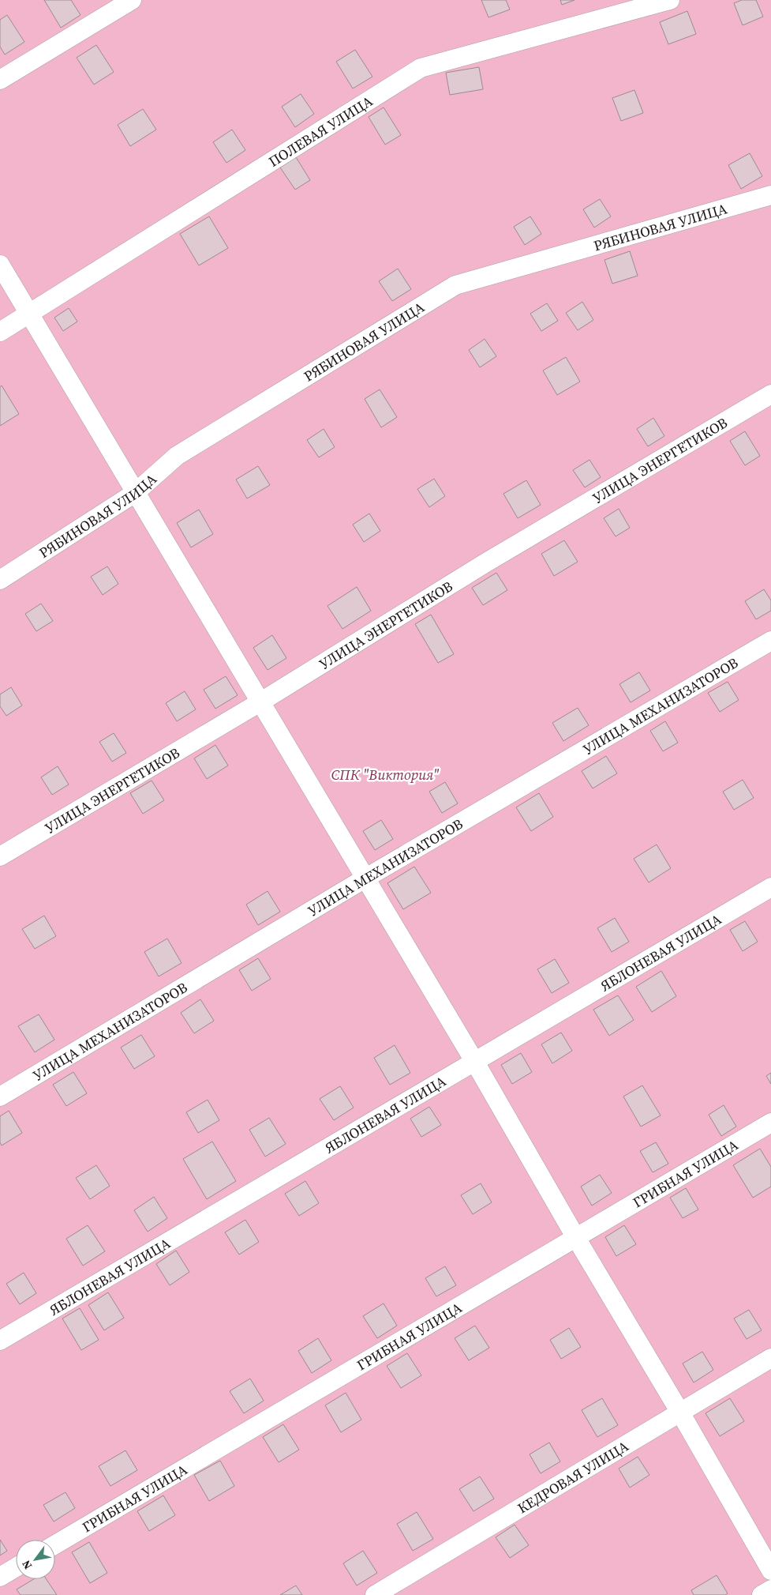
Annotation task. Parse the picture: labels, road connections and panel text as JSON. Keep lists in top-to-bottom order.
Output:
{
  "streets": {
    "street": [
      "ПОЛЕВАЯ УЛИЦА",
      "РЯБИНОВАЯ УЛИЦА",
      "УЛИЦА ЭНЕРГЕТИКОВ",
      "УЛИЦА МЕХАНИЗАТОРОВ",
      "ЯБЛОНЕВАЯ УЛИЦА",
      "ГРИБНАЯ УЛИЦА",
      "КЕДРОВАЯ УЛИЦА"
    ]
  },
  "parks": ["СПК \"Виктория\""],
  "north": "bottom left"
}
